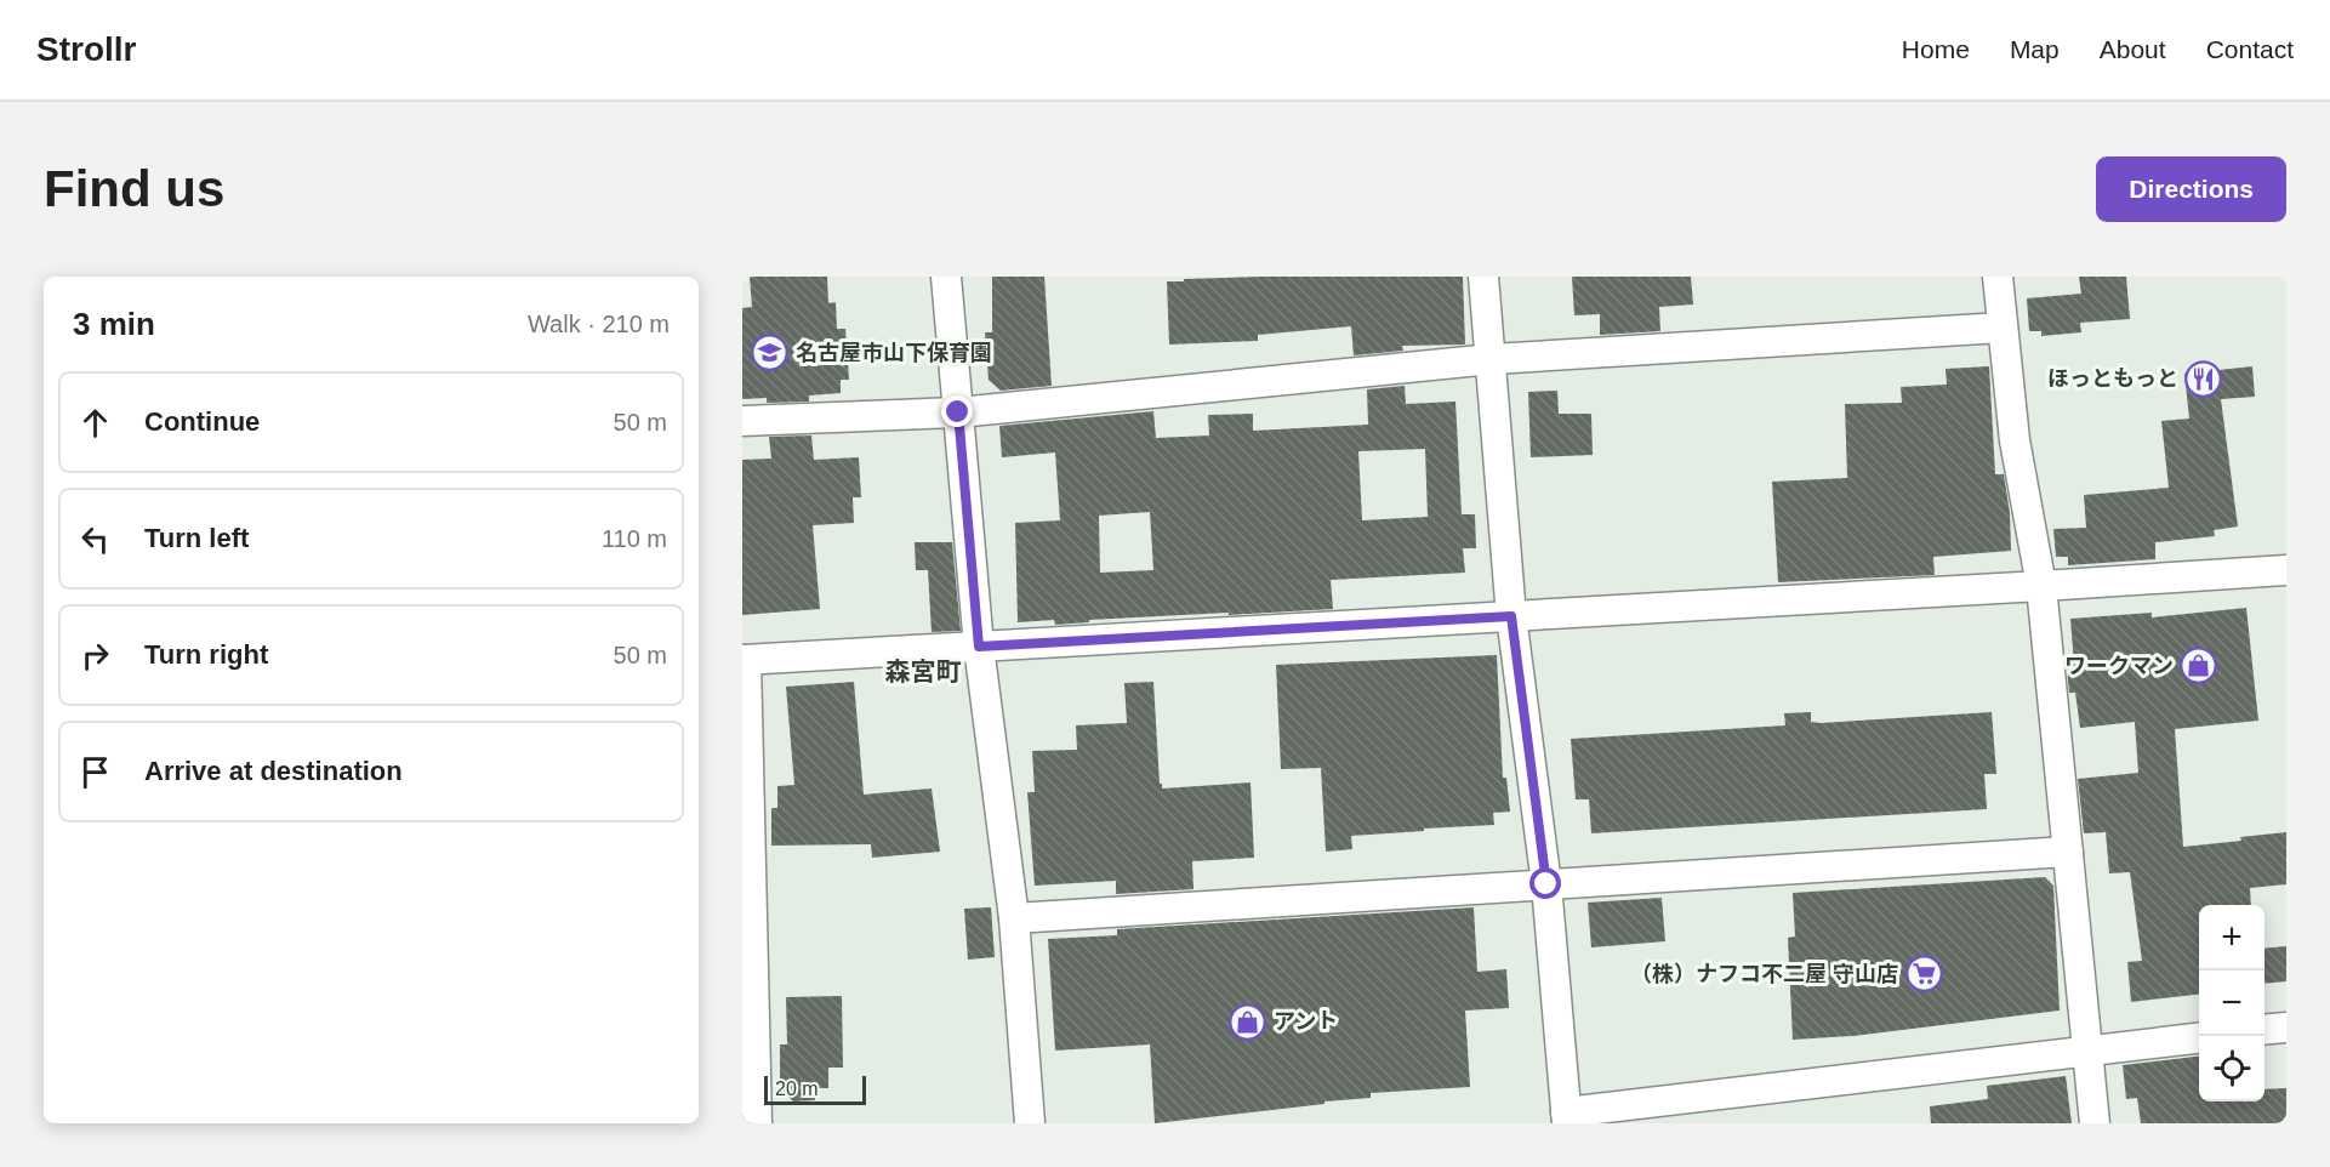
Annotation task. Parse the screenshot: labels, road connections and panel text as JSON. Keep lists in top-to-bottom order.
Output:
{
  "districts": ["森宮町"],
  "places": {
    "school or university": ["名古屋市山下保育園"],
    "restaurant": ["ほっともっと"],
    "shop": ["ワークマン", "アント"],
    "supermarket": ["（株）ナフコ不二屋 守山店"]
  },
  "scale_bar": "20 m",
  "page": {
    "header": "Strollr",
    "nav": [
      "Home",
      "Map",
      "About",
      "Contact"
    ],
    "buttons": "Directions",
    "title": "Find us",
    "heading": ["3 min", "Walk · 210 m"],
    "list": [
      ["Continue", "50 m"],
      ["Turn left", "110 m"],
      ["Turn right", "50 m"],
      "Arrive at destination"
    ],
    "map_buttons": ["+", "−"],
    "scale": "20 m"
  }
}
